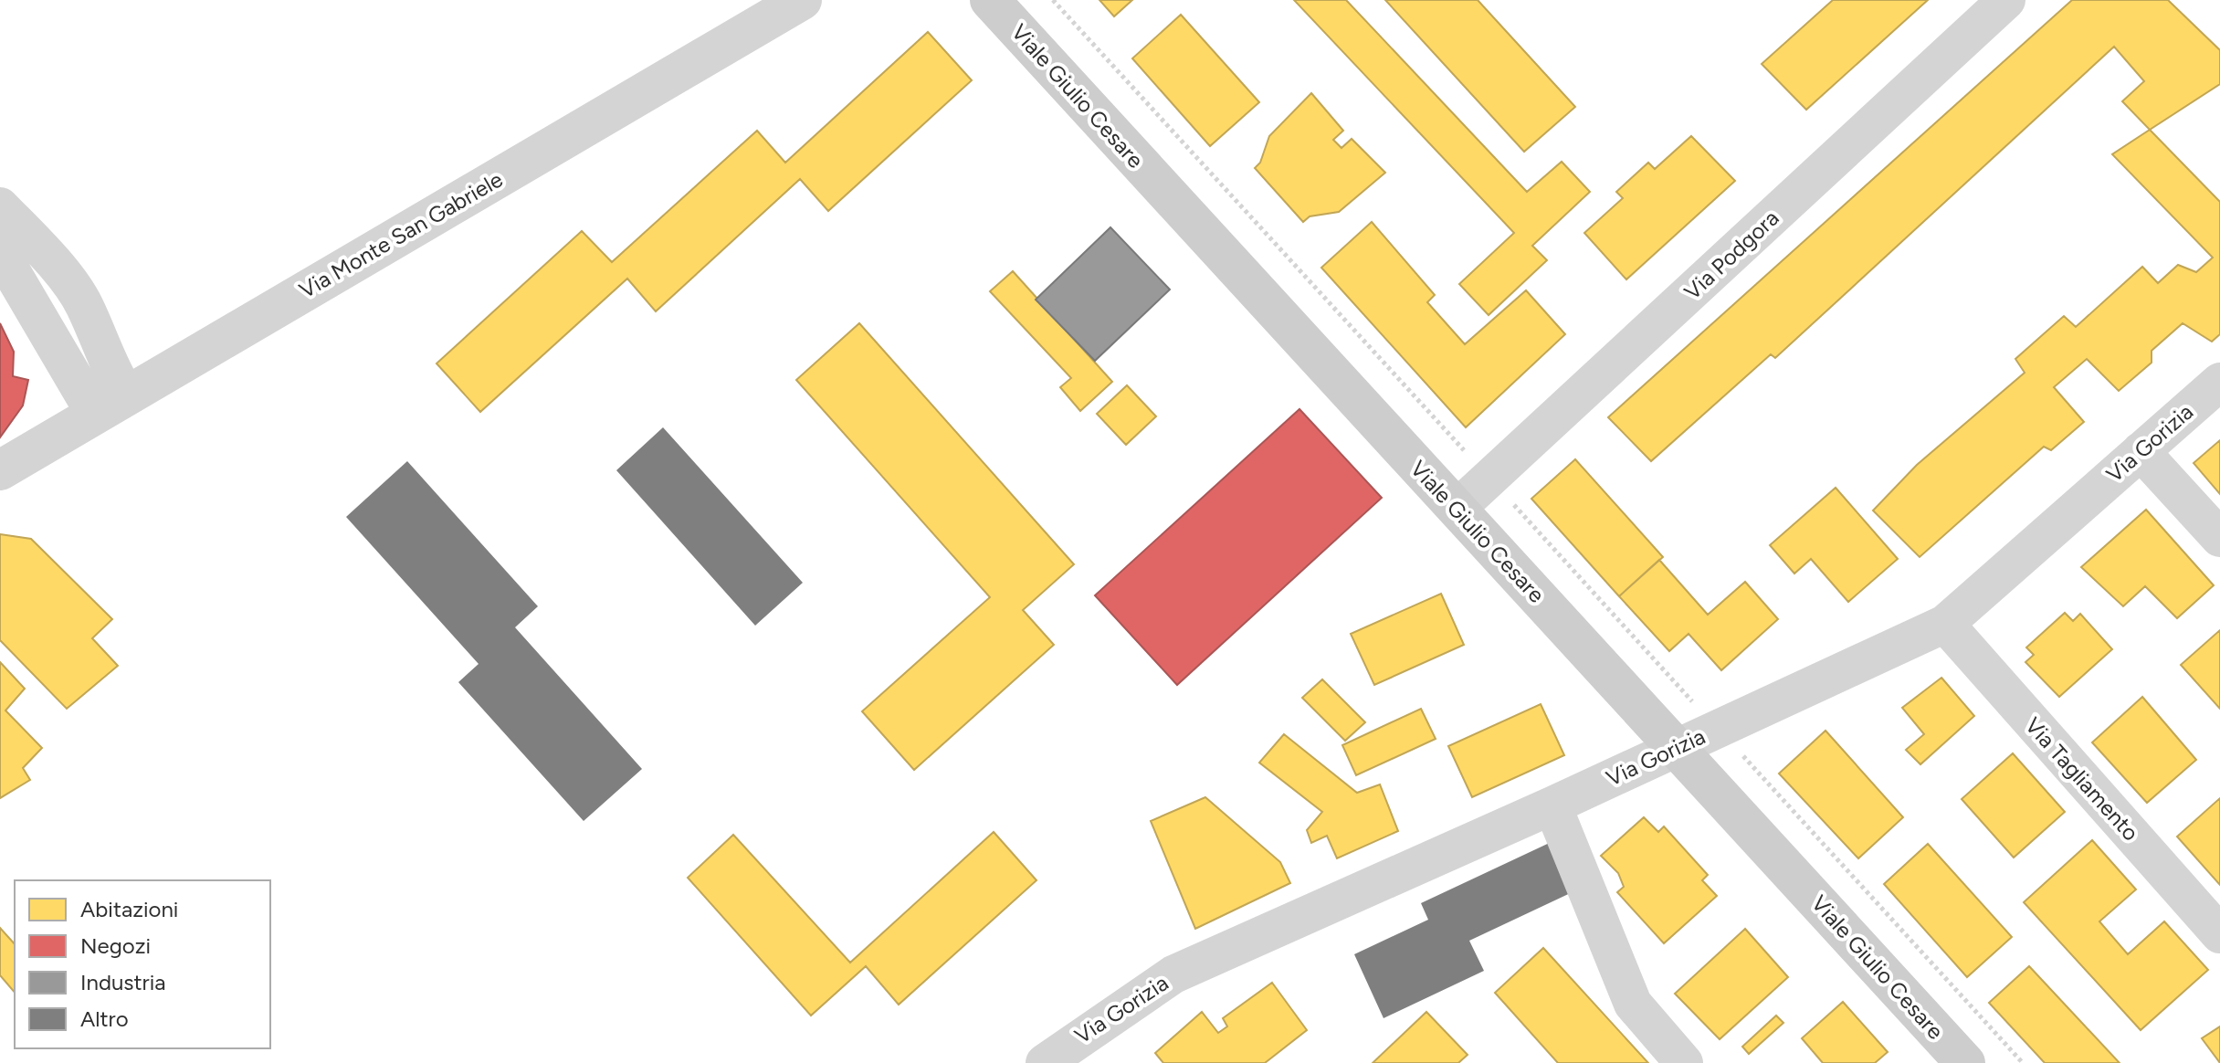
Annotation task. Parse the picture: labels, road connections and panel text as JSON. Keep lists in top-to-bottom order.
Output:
{
  "streets": {
    "main road": ["Viale Giulio Cesare"],
    "street": [
      "Via Monte San Gabriele",
      "Via Podgora",
      "Via Gorizia",
      "Via Tagliamento"
    ]
  },
  "crossings": [
    ["Viale Giulio Cesare", "Via Podgora"],
    ["Viale Giulio Cesare", "Via Gorizia"],
    ["Via Gorizia", "Via Tagliamento"]
  ],
  "legend": [
    "Abitazioni",
    "Negozi",
    "Industria",
    "Altro"
  ]
}
